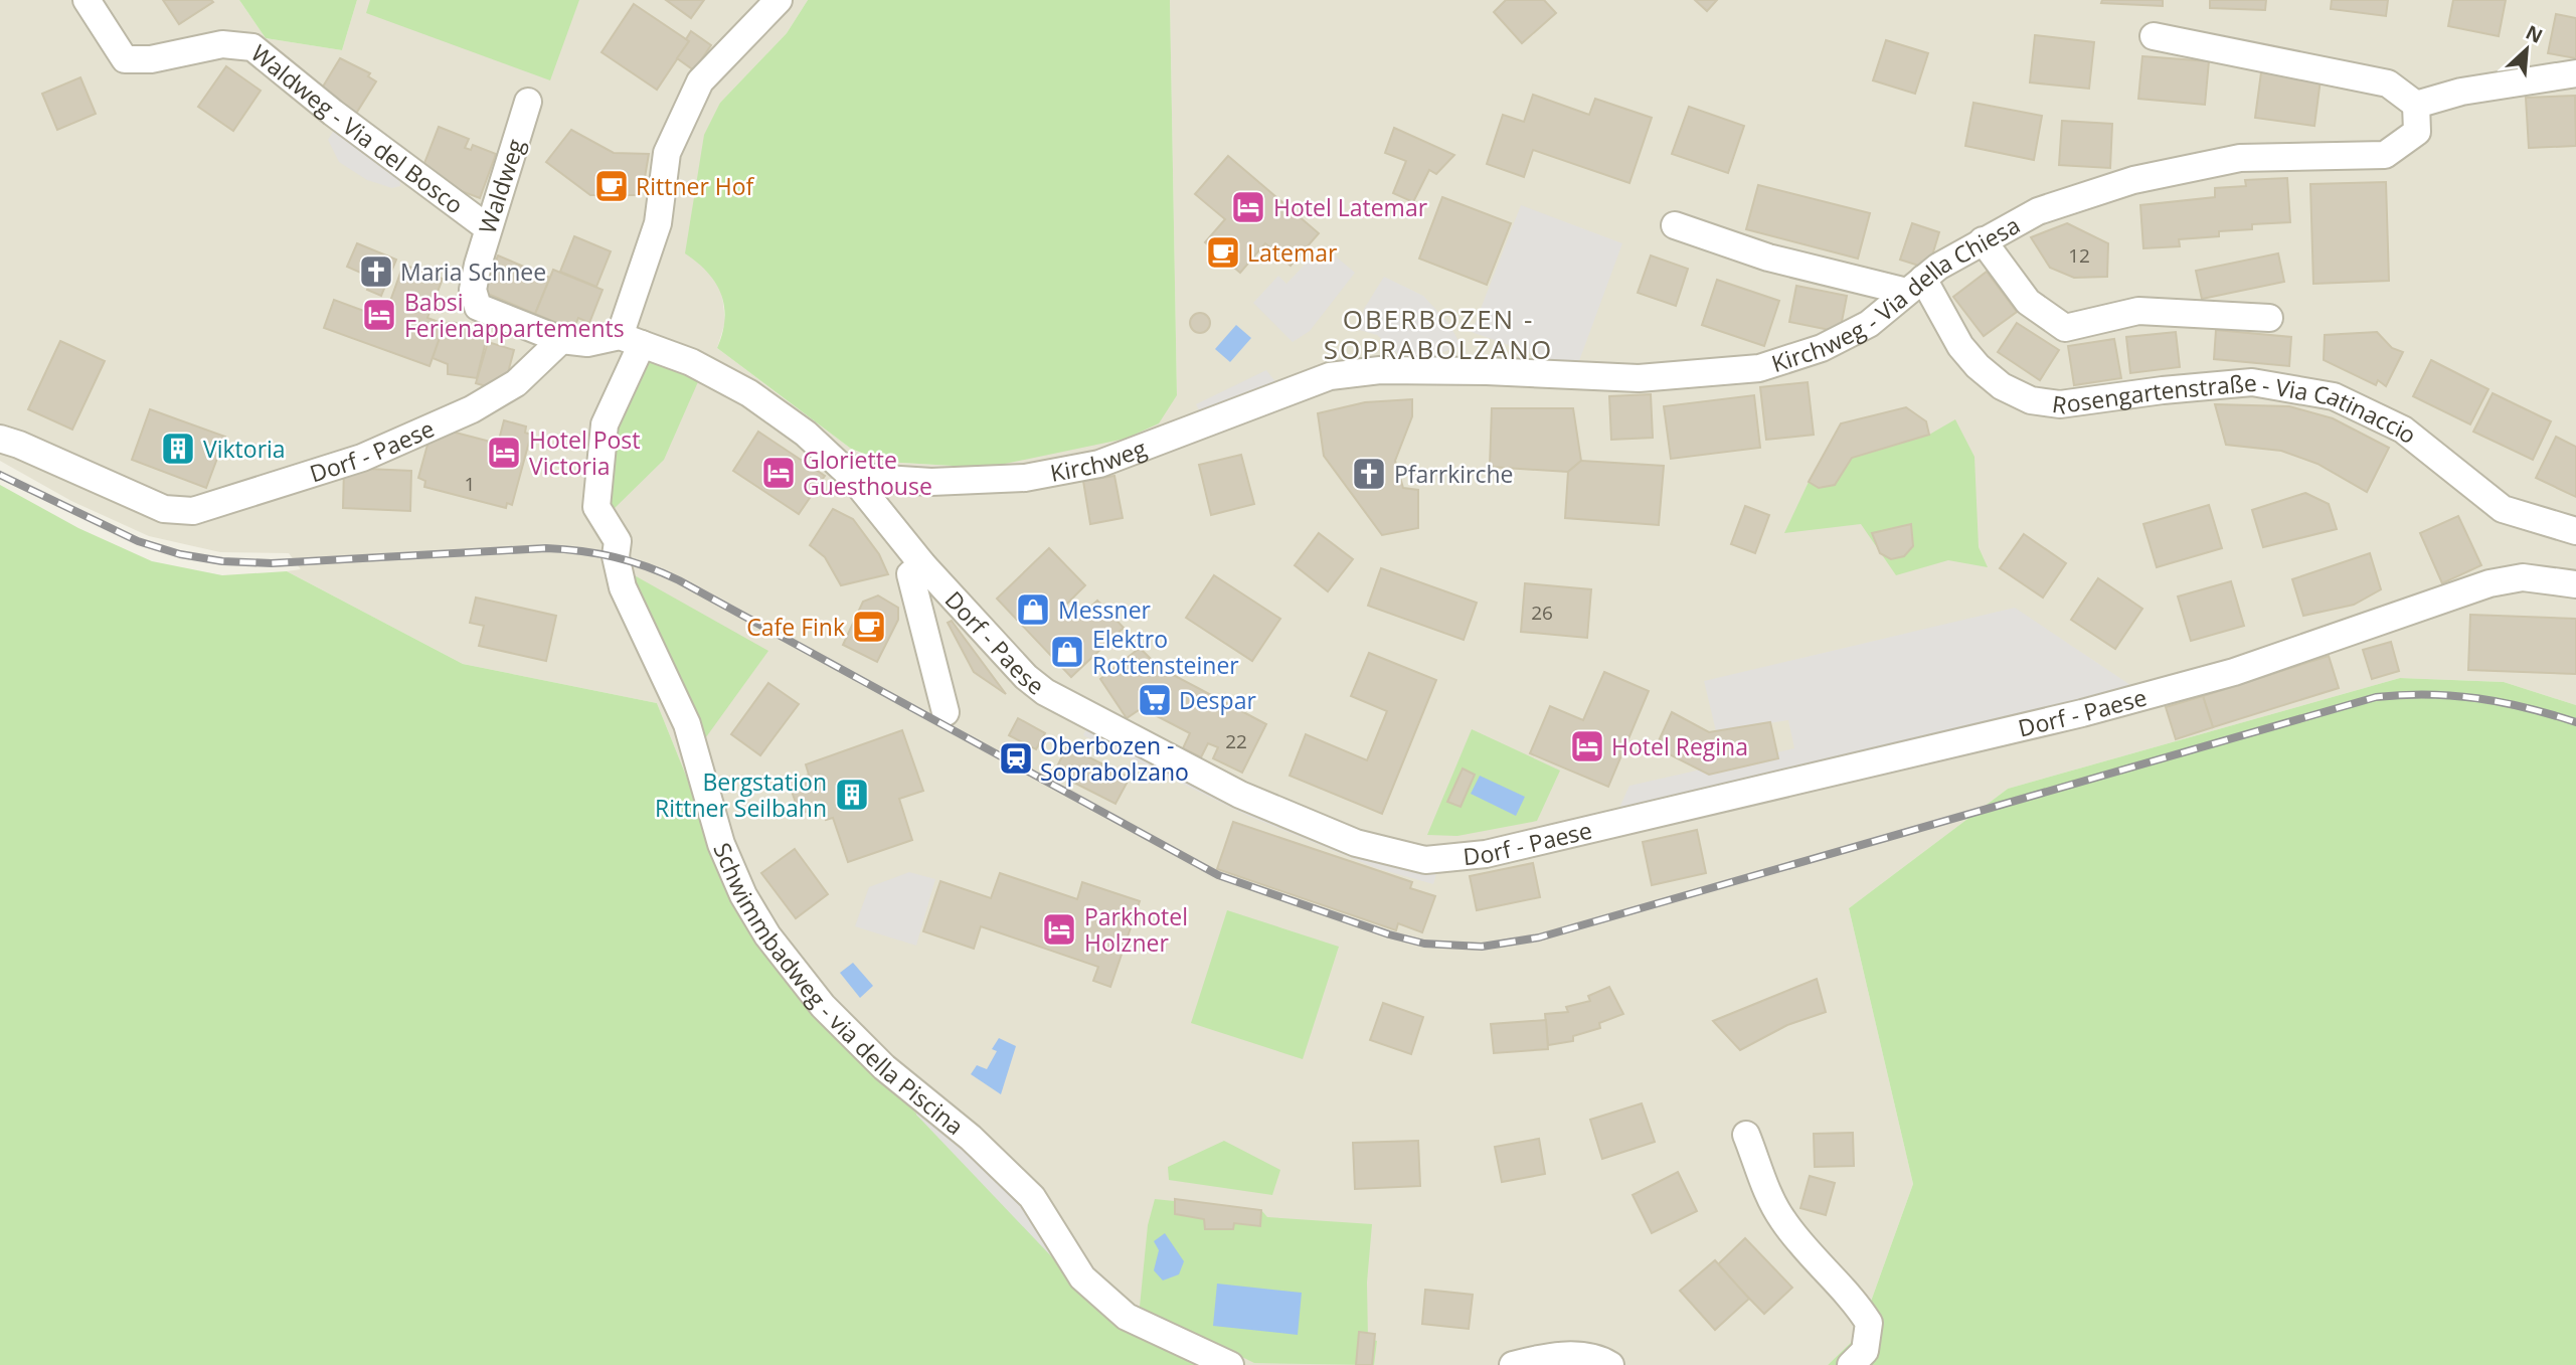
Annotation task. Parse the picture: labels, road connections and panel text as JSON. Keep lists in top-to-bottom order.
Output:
{
  "streets": {
    "street": [
      "Waldweg - Via del Bosco",
      "Waldweg",
      "Kirchweg - Via della Chiesa",
      "Rosengartenstraße - Via Catinaccio",
      "Dorf - Paese",
      "Kirchweg",
      "Schwimmbadweg - via della Piscina"
    ]
  },
  "crossings": [
    ["Waldweg - Via del Bosco", "Waldweg"],
    ["Waldweg", "Dorf - Paese"],
    ["Kirchweg - Via della Chiesa", "Rosengartenstraße - Via Catinaccio"],
    ["Kirchweg - Via della Chiesa", "Kirchweg"],
    ["Dorf - Paese", "Kirchweg"],
    ["Dorf - Paese", "Schwimmbadweg - via della Piscina"]
  ],
  "districts": ["OBERBOZEN - SOPRABOLZANO"],
  "places": {
    "cafe": ["Rittner Hof", "Latemar", "Cafe Fink"],
    "hotel": [
      "Hotel Latemar",
      "Babsi Ferienappartements",
      "Hotel Post Victoria",
      "Gloriette Guesthouse",
      "Hotel Regina",
      "Parkhotel Holzner"
    ],
    "church": ["Maria Schnee", "Pfarrkirche"],
    "building": ["Viktoria", "Bergstation Rittner Seilbahn"],
    "shop": ["Messner", "Elektro Rottensteiner"],
    "supermarket": ["Despar"],
    "station": ["Oberbozen - Soprabolzano"]
  },
  "house_numbers": [
    "12",
    "1",
    "26",
    "22"
  ],
  "north": "top right"
}
